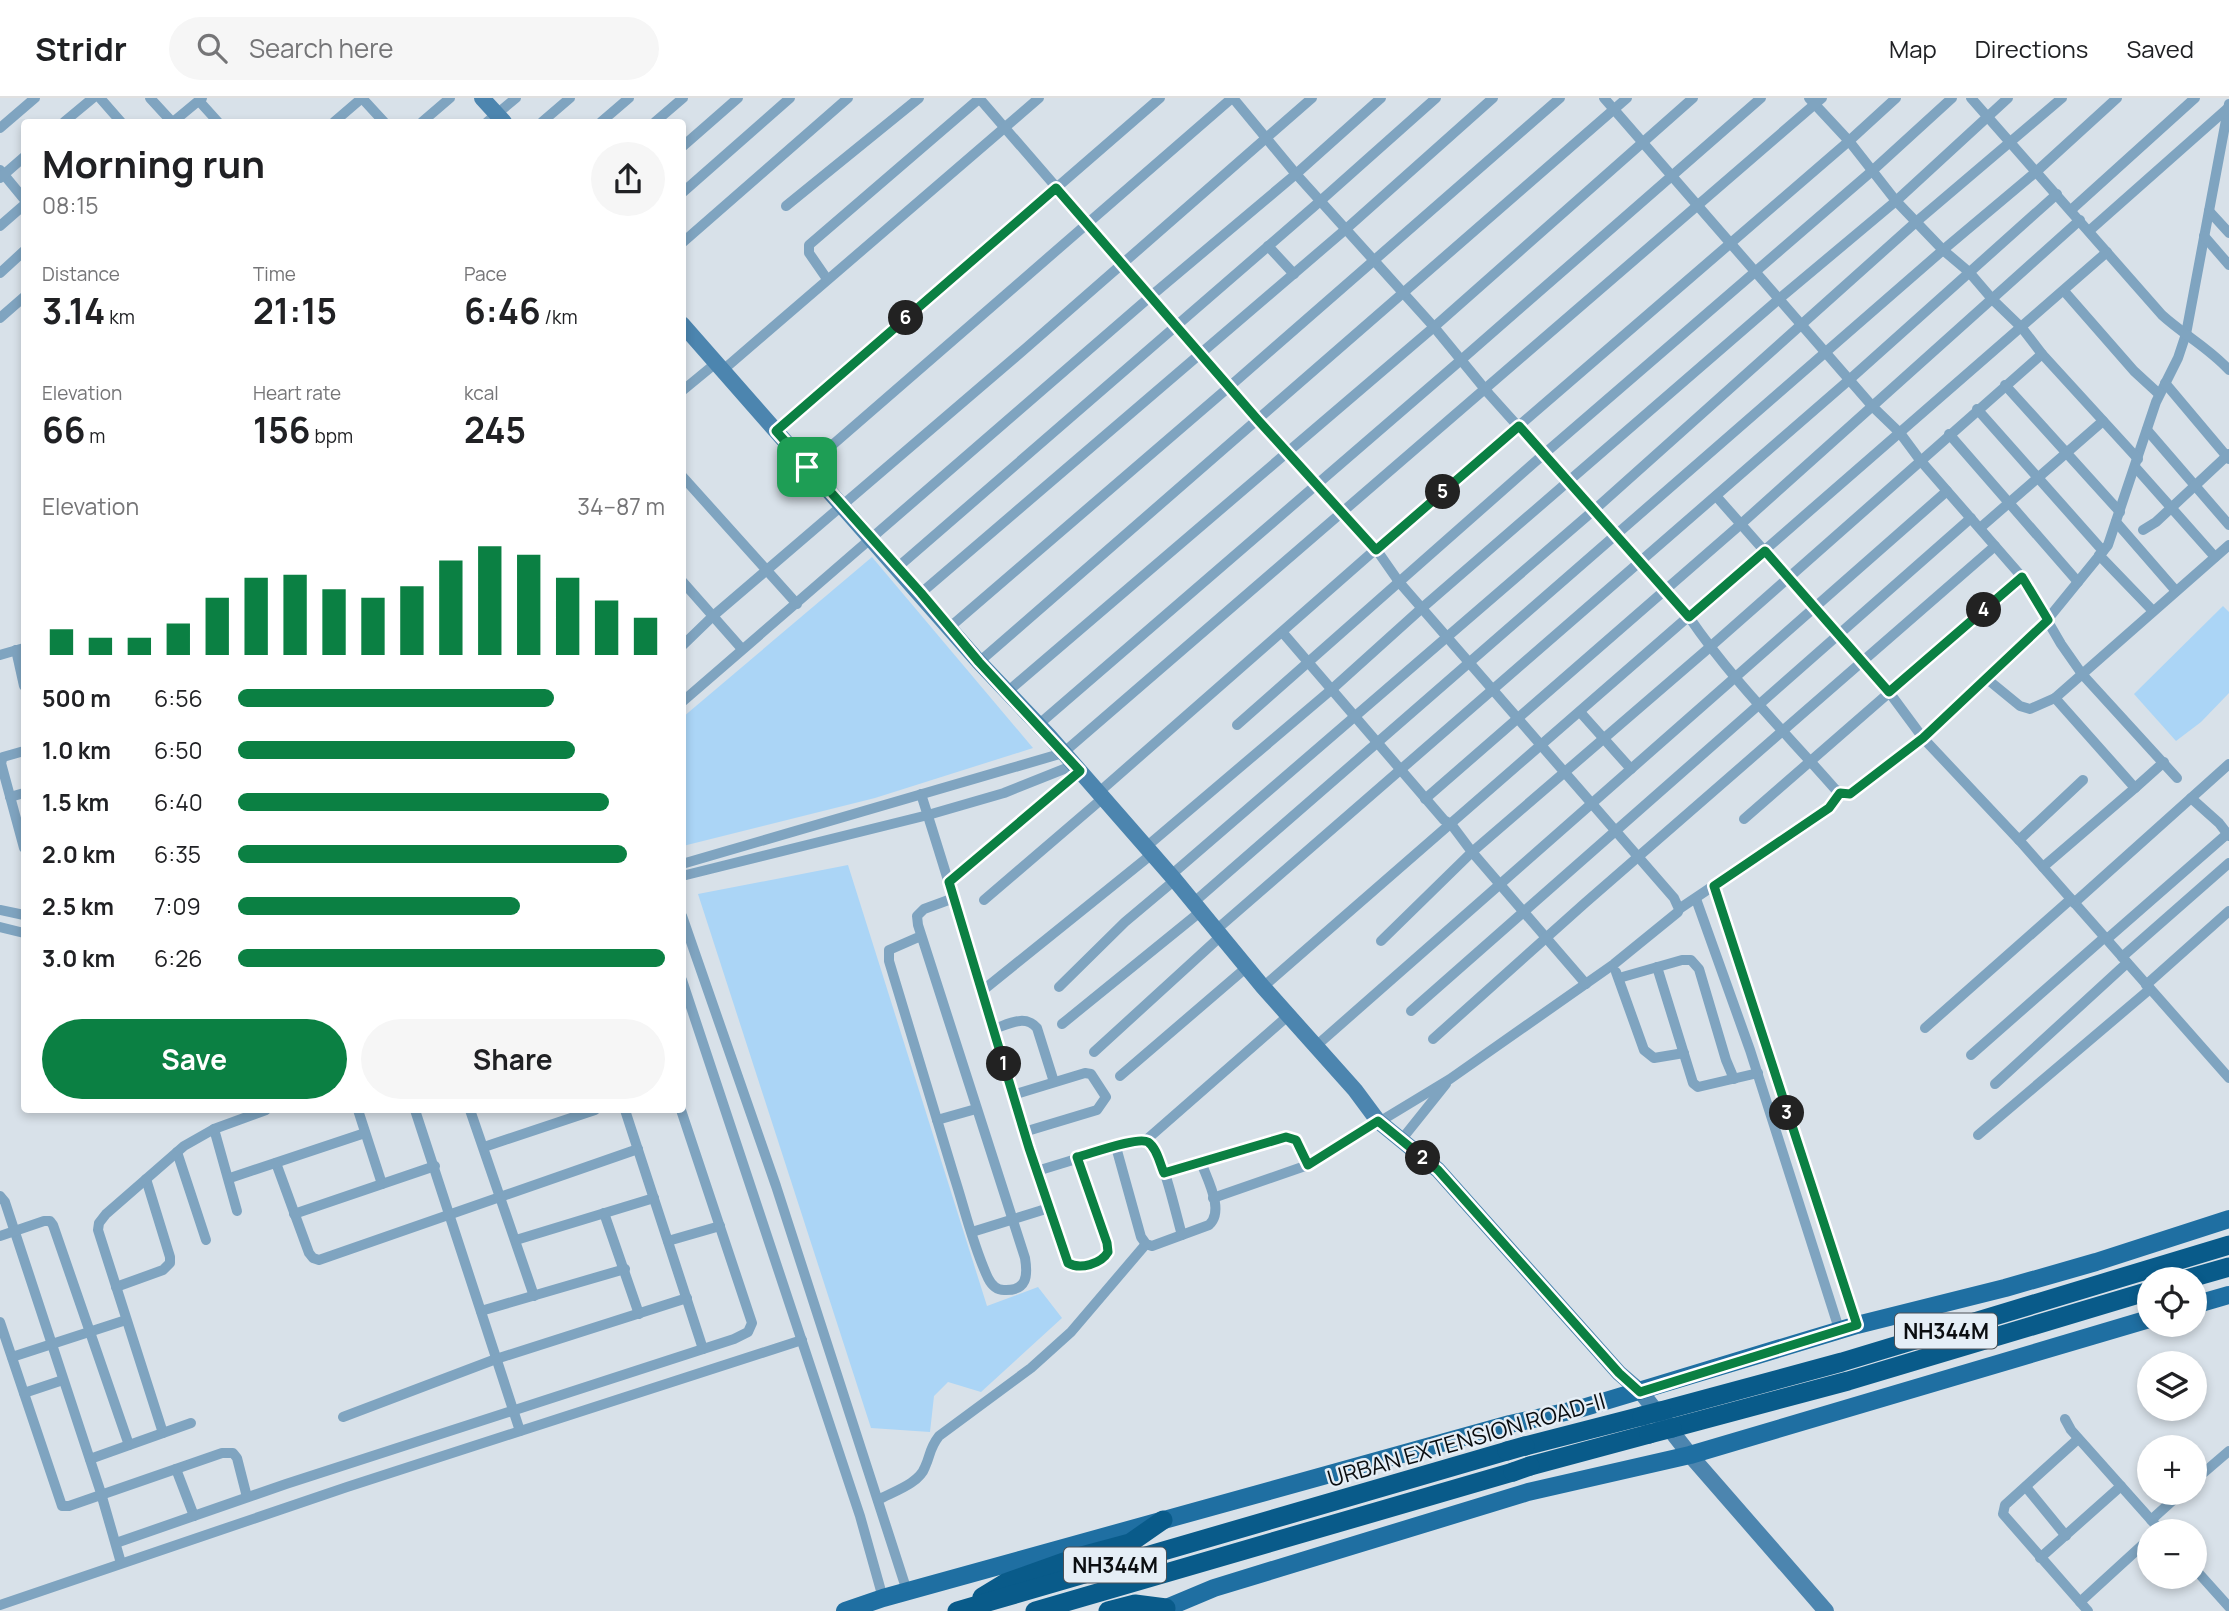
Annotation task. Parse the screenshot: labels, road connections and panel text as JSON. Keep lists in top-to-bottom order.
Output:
{
  "streets": {
    "highway": ["NH344M", "URBAN EXTENSION ROAD-II"]
  },
  "page": {
    "header": "Stridr",
    "search": "Search here",
    "nav": ["Map", "Directions", "Saved"],
    "heading": ["Morning run", "08:15"],
    "stats": [
      ["Distance", "3.14 km"],
      ["Time", "21:15"],
      ["Pace", "6:46 /km"],
      ["Elevation", "66 m"],
      ["Heart rate", "156 bpm"],
      ["kcal", "245"]
    ],
    "pins": [
      "6",
      "5",
      "4",
      "1",
      "3",
      "2"
    ],
    "chart": ["Elevation", "34–87 m"],
    "list": [
      {
        "name": "500 m",
        "note": "6:56"
      },
      {
        "name": "1.0 km",
        "note": "6:50"
      },
      {
        "name": "1.5 km",
        "note": "6:40"
      },
      {
        "name": "2.0 km",
        "note": "6:35"
      },
      {
        "name": "2.5 km",
        "note": "7:09"
      },
      {
        "name": "3.0 km",
        "note": "6:26"
      }
    ],
    "buttons": ["Save", "Share"],
    "map_buttons": ["+", "−"]
  }
}
